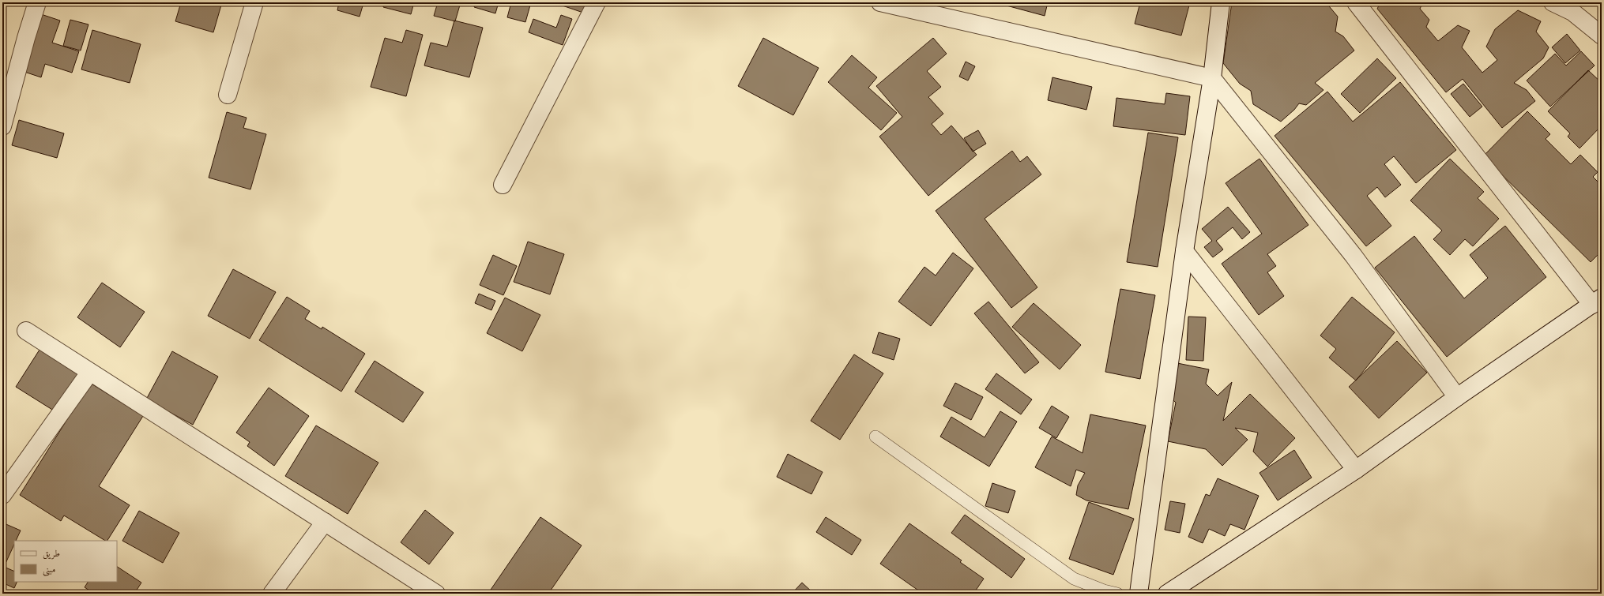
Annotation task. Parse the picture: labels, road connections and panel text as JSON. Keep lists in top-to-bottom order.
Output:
{
  "legend": ["طريق", "مبنى"]
}
